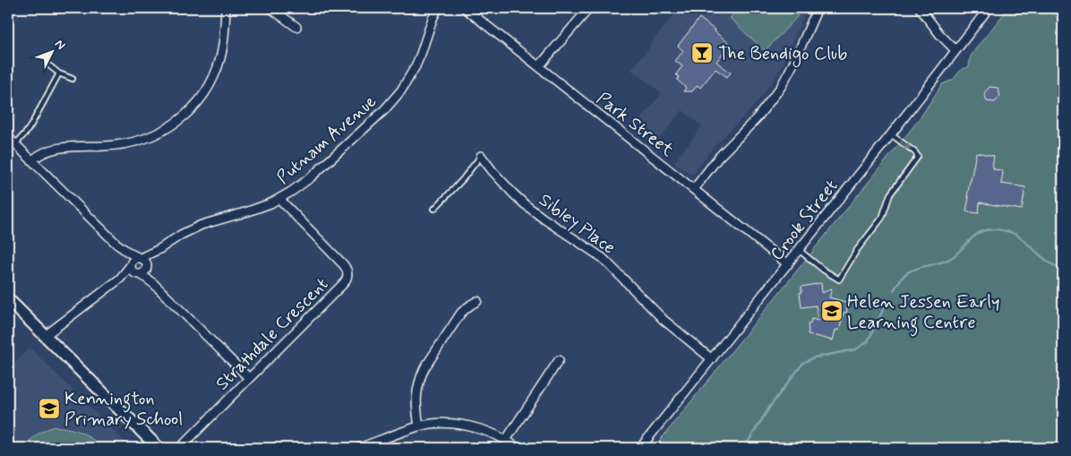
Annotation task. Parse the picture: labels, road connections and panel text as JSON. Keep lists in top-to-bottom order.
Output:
{
  "streets": {
    "street": [
      "Park Street",
      "Putnam Avenue",
      "Crook Street",
      "Sibley Place",
      "Strathdale Crescent"
    ]
  },
  "crossings": [
    ["Park Street", "Crook Street"],
    ["Putnam Avenue", "Strathdale Crescent"],
    ["Crook Street", "Sibley Place"]
  ],
  "places": {
    "bar": ["The Bendigo Club"],
    "school or university": ["Helen Jessen Early Learning Centre", "Kennington Primary School"]
  },
  "north": "top right"
}
